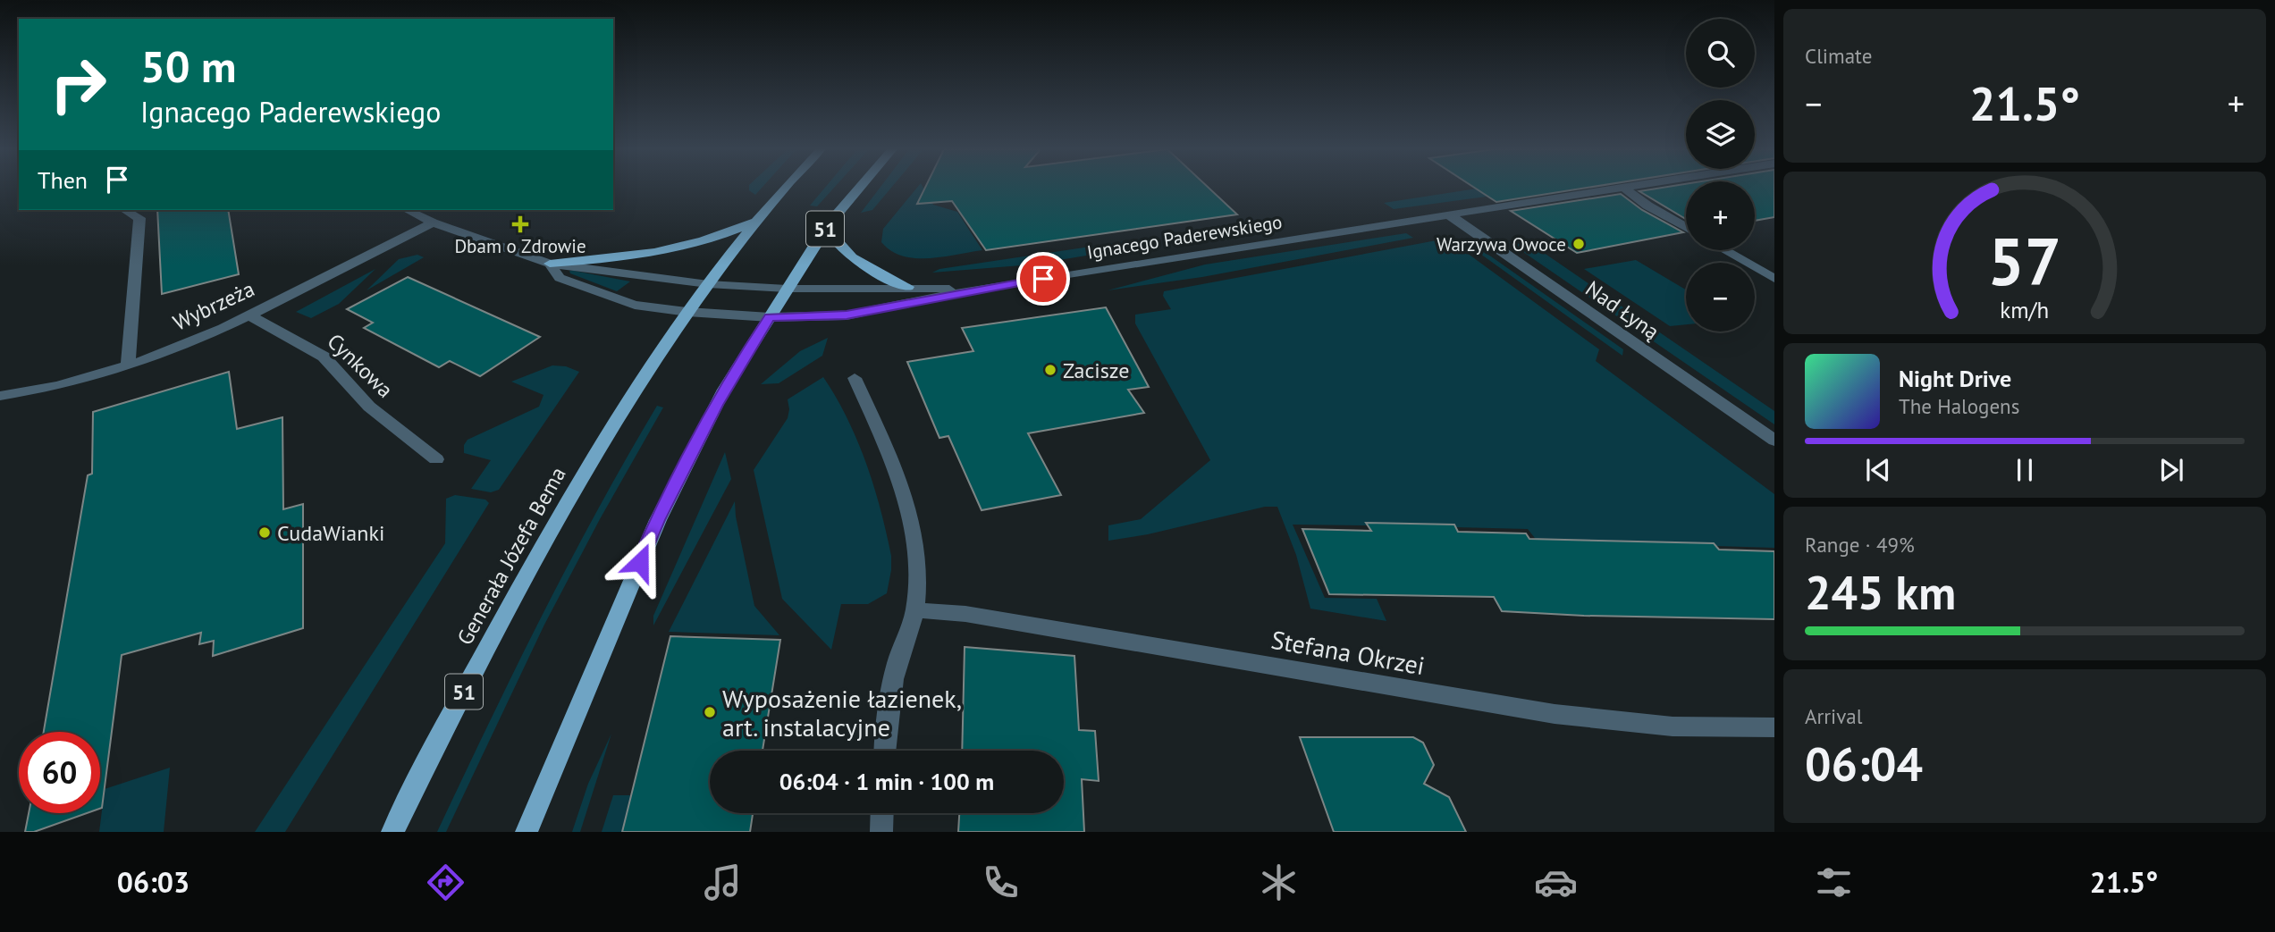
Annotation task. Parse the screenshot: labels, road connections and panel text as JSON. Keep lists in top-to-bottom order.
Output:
{
  "streets": {
    "main road": ["51", "Generała Józefa Bema"],
    "street": [
      "Ignacego Paderewskiego",
      "Wybrzeża",
      "Nad Łyną",
      "Cynkowa",
      "Stefana Okrzei"
    ]
  },
  "crossings": [
    ["51", "Ignacego Paderewskiego"],
    ["51", "Generała Józefa Bema"],
    ["Ignacego Paderewskiego", "Nad Łyną"],
    ["Ignacego Paderewskiego", "Generała Józefa Bema"],
    ["Wybrzeża", "Cynkowa"]
  ],
  "places": {
    "health": ["Dbam o Zdrowie"],
    "other": [
      "Warzywa Owoce",
      "Zacisze",
      "CudaWianki",
      "Wyposażenie łazienek, art. instalacyjne"
    ]
  },
  "page": {
    "tile": [
      "Climate",
      ["Range · 49%", "245 km"],
      ["Arrival", "06:04"]
    ],
    "map_buttons": ["+", "−"],
    "turn": ["50 m", "Ignacego Paderewskiego"],
    "heat": ["−", "21.5°", "+"],
    "then": "Then",
    "song": ["Night Drive", "The Halogens"],
    "limit": "60",
    "trip": "06:04 · 1 min · 100 m",
    "tabs": ["06:03", "21.5°"],
    "gauge": ["57", "km/h"]
  }
}
